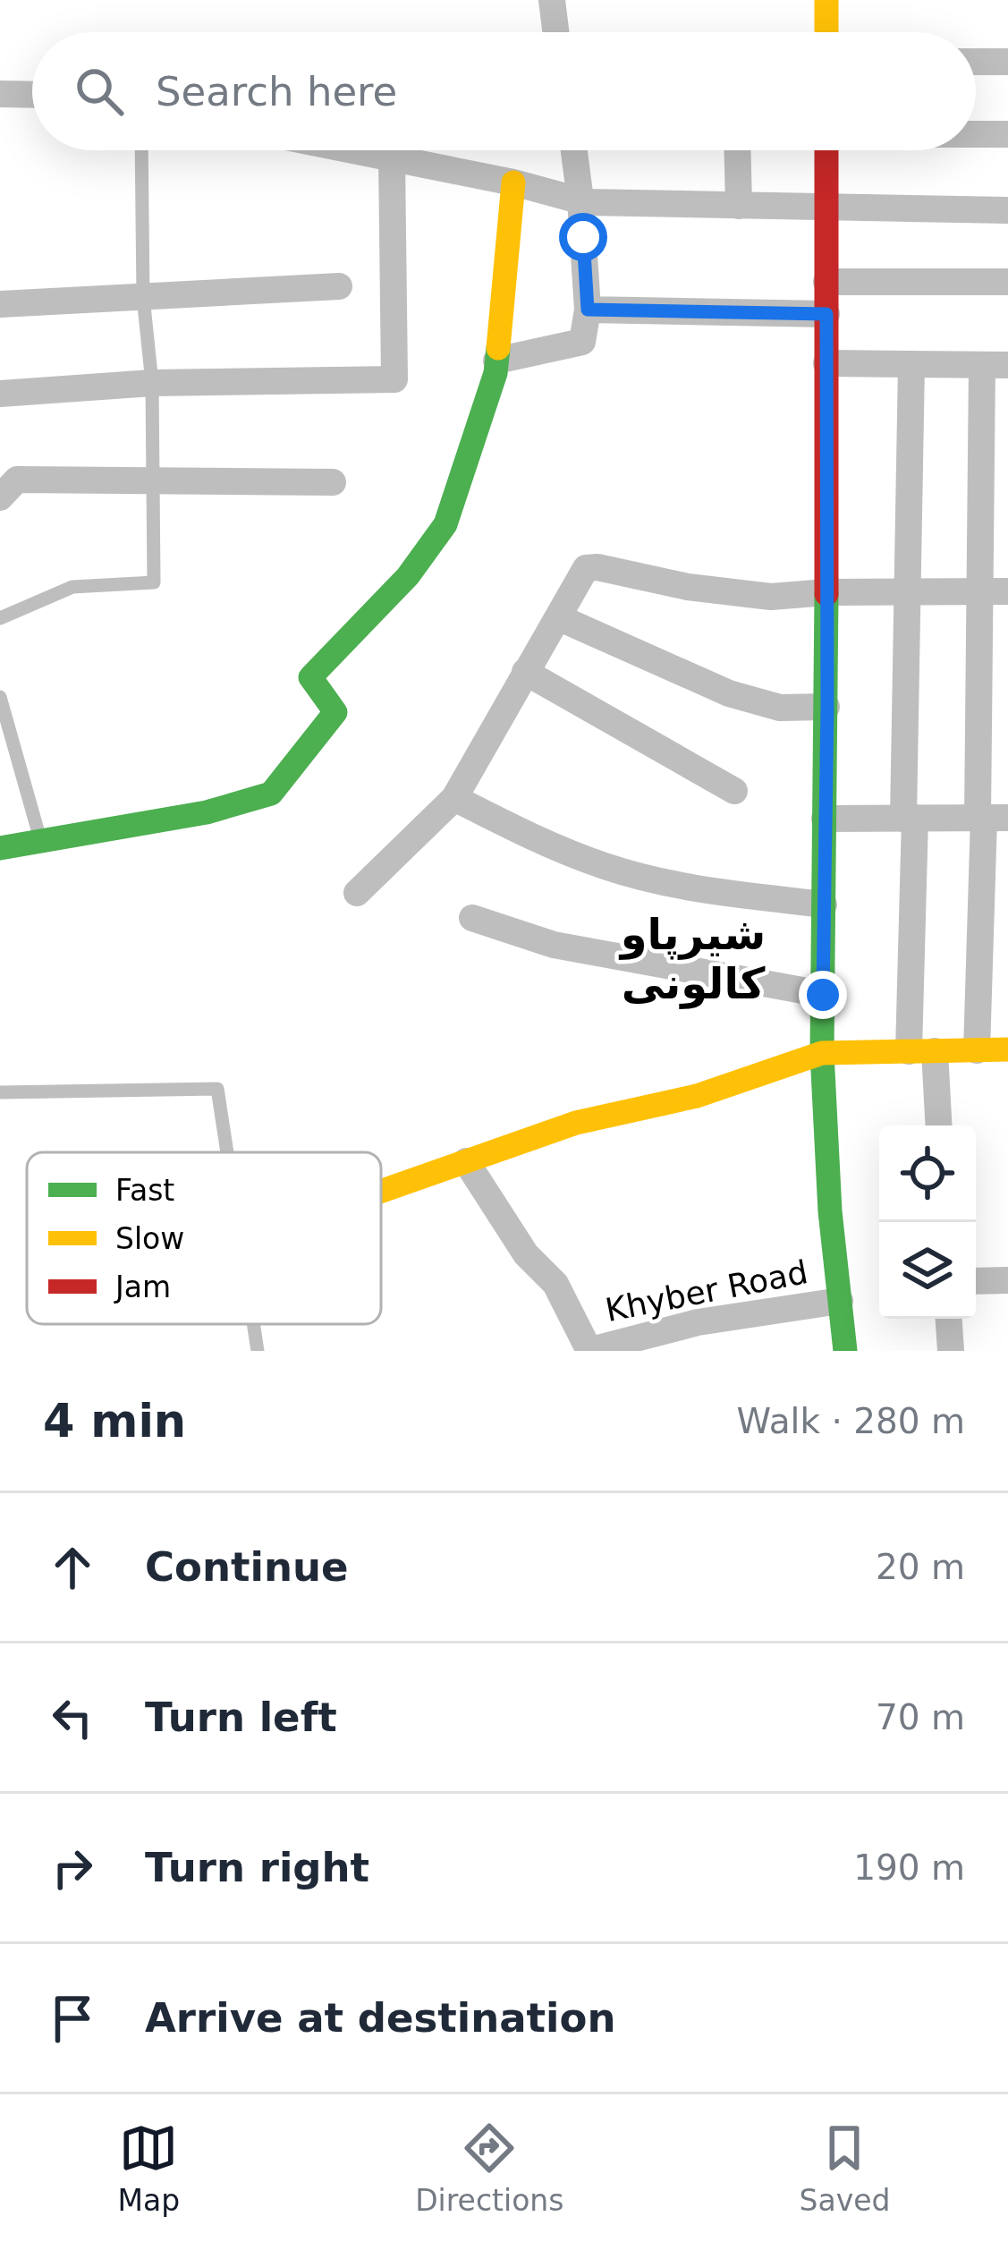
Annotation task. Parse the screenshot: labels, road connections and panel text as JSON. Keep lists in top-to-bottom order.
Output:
{
  "streets": {
    "street": ["Khyber Road"]
  },
  "districts": ["شیرپاو کالونی"],
  "legend": ["Fast", "Slow", "Jam"],
  "page": {
    "search": "Search here",
    "heading": ["4 min", "Walk · 280 m"],
    "list": [
      ["Continue", "20 m"],
      ["Turn left", "70 m"],
      ["Turn right", "190 m"],
      "Arrive at destination"
    ],
    "nav": ["Map", "Directions", "Saved"]
  }
}
